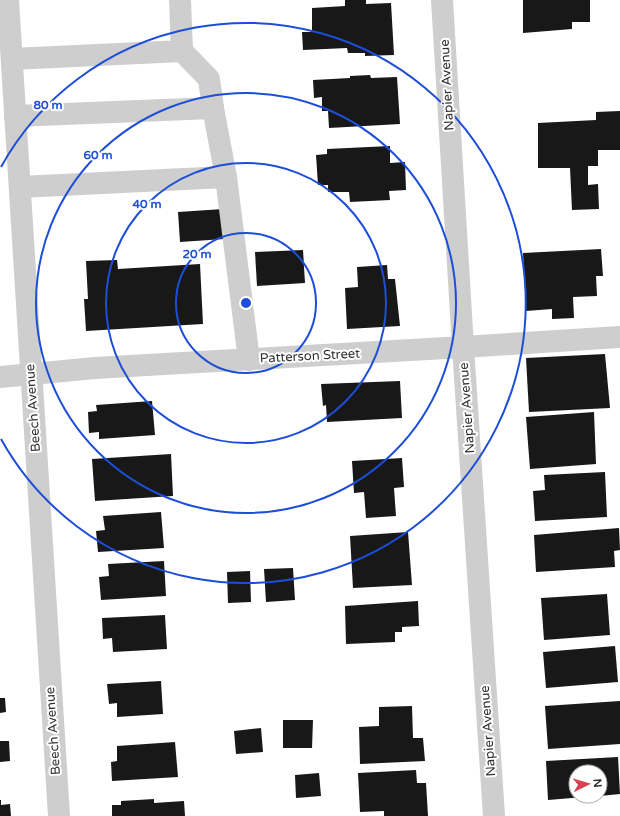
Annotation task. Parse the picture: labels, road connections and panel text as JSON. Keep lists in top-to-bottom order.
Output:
{
  "streets": {
    "street": ["Napier Avenue", "Patterson Street", "Beech Avenue"]
  },
  "crossings": [
    ["Napier Avenue", "Patterson Street"],
    ["Patterson Street", "Beech Avenue"]
  ],
  "north": "right",
  "rings": [
    "80 m",
    "60 m",
    "40 m",
    "20 m"
  ]
}
